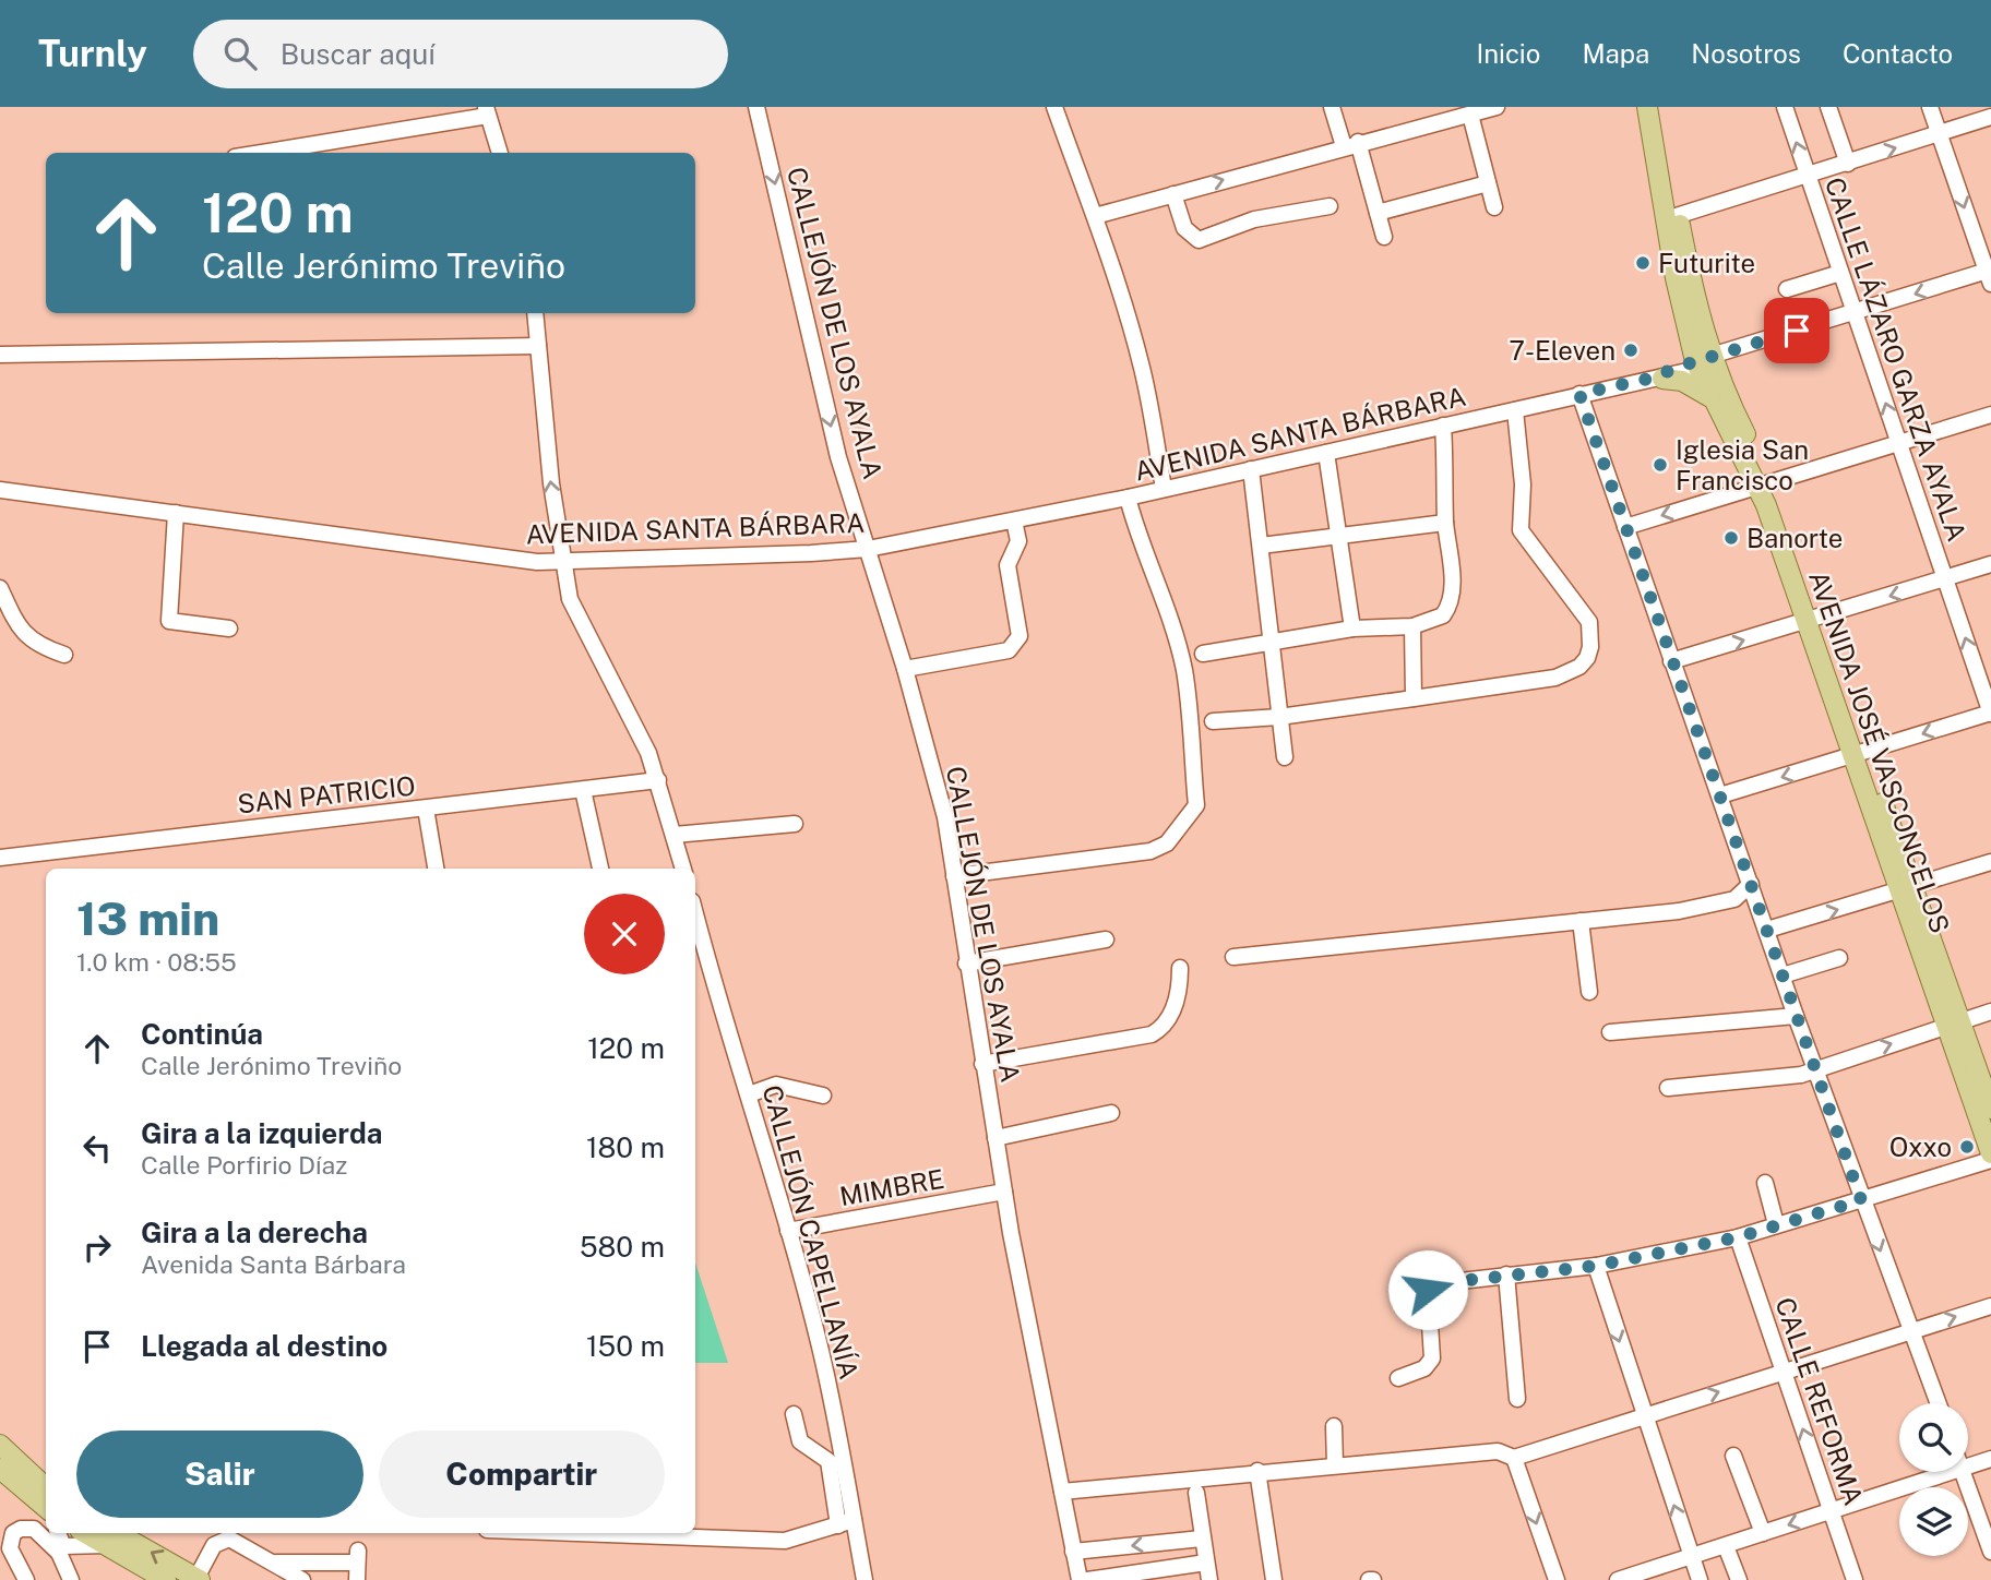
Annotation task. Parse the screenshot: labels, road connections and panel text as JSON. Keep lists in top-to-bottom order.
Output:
{
  "streets": {
    "main road": ["AVENIDA JOSÉ VASCONCELOS"],
    "street": [
      "CALLEJÓN DE LOS AYALA",
      "CALLE LÁZARO GARZA AYALA",
      "AVENIDA SANTA BÁRBARA",
      "SAN PATRICIO",
      "MIMBRE",
      "CALLEJÓN CAPELLANÍA",
      "CALLE REFORMA"
    ]
  },
  "crossings": [
    ["CALLEJÓN DE LOS AYALA", "AVENIDA SANTA BÁRBARA"],
    ["CALLEJÓN DE LOS AYALA", "MIMBRE"],
    ["CALLE LÁZARO GARZA AYALA", "AVENIDA SANTA BÁRBARA"],
    ["AVENIDA SANTA BÁRBARA", "AVENIDA JOSÉ VASCONCELOS"],
    ["MIMBRE", "CALLEJÓN CAPELLANÍA"]
  ],
  "one_way": ["CALLE LÁZARO GARZA AYALA"],
  "places": [
    "Futurite",
    "7-Eleven",
    "Iglesia San Francisco",
    "Banorte",
    "Oxxo"
  ],
  "page": {
    "header": "Turnly",
    "search": "Buscar aquí",
    "nav": [
      "Inicio",
      "Mapa",
      "Nosotros",
      "Contacto"
    ],
    "turn": ["120 m", "Calle Jerónimo Treviño"],
    "heading": ["13 min", "1.0 km · 08:55"],
    "list": [
      {
        "name": "Continúa",
        "note": "Calle Jerónimo Treviño",
        "value": "120 m"
      },
      {
        "name": "Gira a la izquierda",
        "note": "Calle Porfirio Díaz",
        "value": "180 m"
      },
      {
        "name": "Gira a la derecha",
        "note": "Avenida Santa Bárbara",
        "value": "580 m"
      },
      {
        "name": "Llegada al destino",
        "value": "150 m"
      }
    ],
    "buttons": ["Salir", "Compartir"]
  }
}
